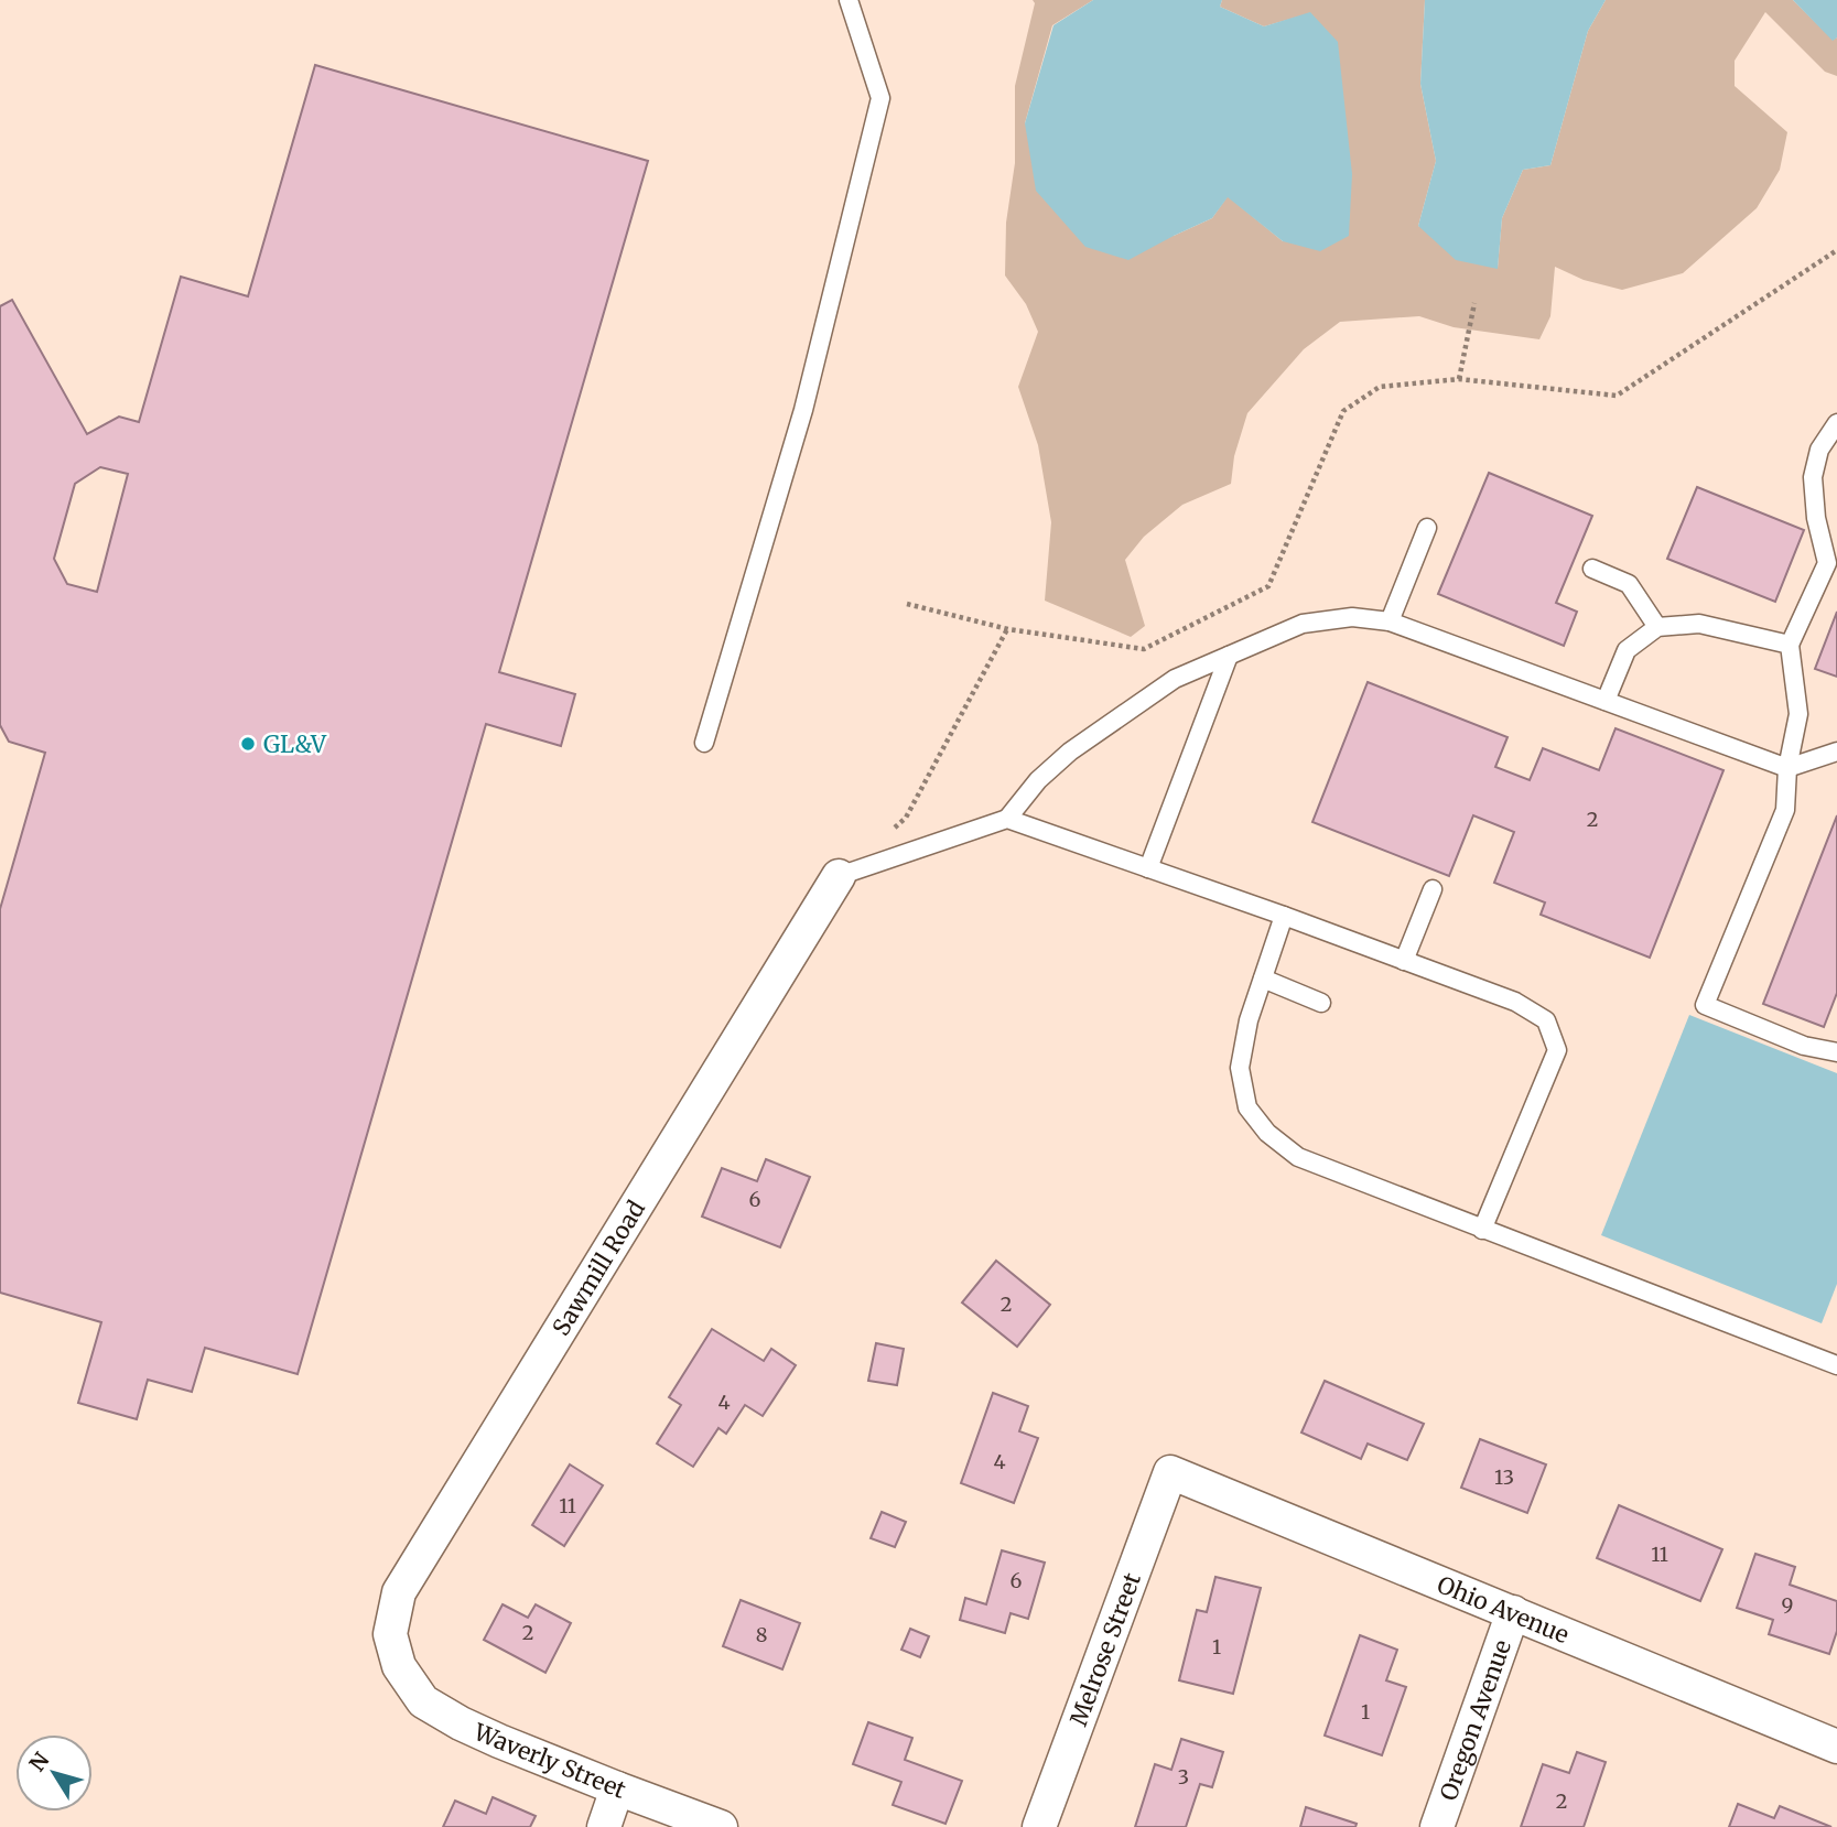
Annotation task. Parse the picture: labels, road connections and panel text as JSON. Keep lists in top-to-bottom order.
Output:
{
  "streets": {
    "street": [
      "Sawmill Road",
      "Ohio Avenue",
      "Melrose Street",
      "Oregon Avenue",
      "Waverly Street"
    ]
  },
  "crossings": [
    ["Sawmill Road", "Waverly Street"],
    ["Ohio Avenue", "Melrose Street"],
    ["Ohio Avenue", "Oregon Avenue"]
  ],
  "places": ["GL&V"],
  "house_numbers": [
    "2",
    "6",
    "2",
    "4",
    "4",
    "13",
    "11",
    "11",
    "6",
    "9",
    "2",
    "8",
    "1",
    "1",
    "3",
    "2"
  ],
  "north": "top left"
}
